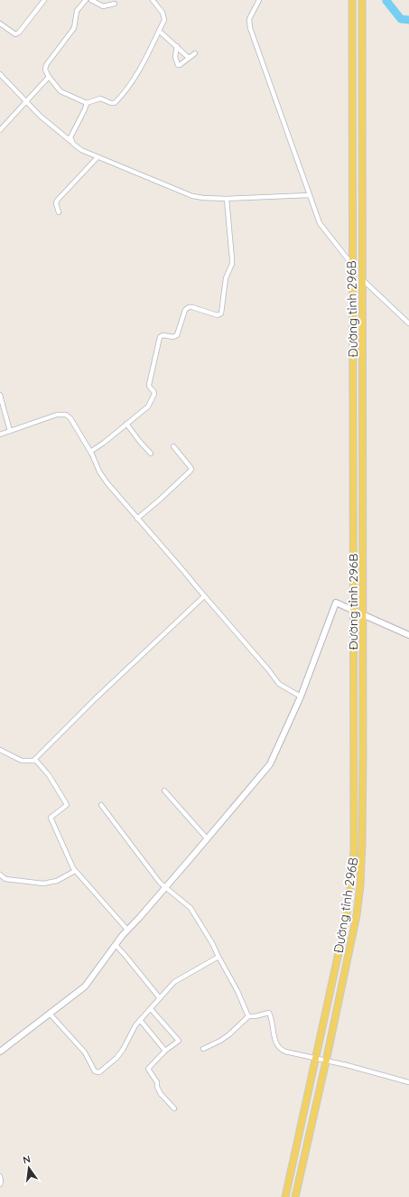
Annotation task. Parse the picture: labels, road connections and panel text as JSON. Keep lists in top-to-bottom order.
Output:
{
  "streets": {
    "main road": ["Đường tỉnh 296B"]
  },
  "north": "top"
}
